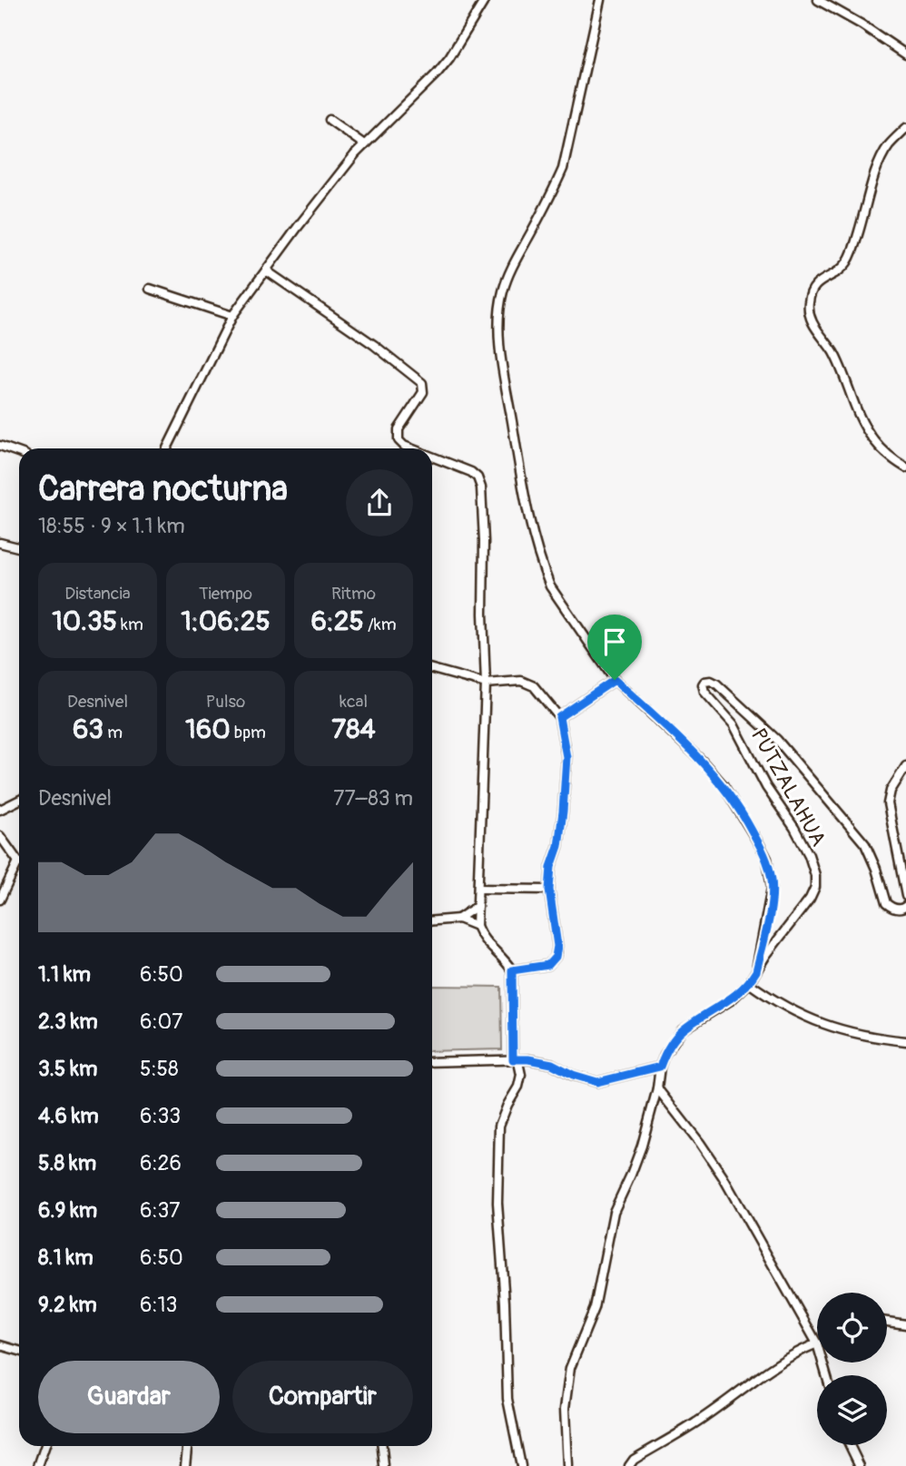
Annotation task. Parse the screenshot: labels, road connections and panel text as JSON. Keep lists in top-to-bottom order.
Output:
{
  "streets": {
    "street": ["PUTZALAHUA"]
  },
  "page": {
    "heading": ["Carrera nocturna", "18:55 · 9 × 1.1 km"],
    "stats": [
      ["Distancia", "10.35 km"],
      ["Tiempo", "1:06:25"],
      ["Ritmo", "6:25 /km"],
      ["Desnivel", "63 m"],
      ["Pulso", "160 bpm"],
      ["kcal", "784"]
    ],
    "chart": ["Desnivel", "77–83 m"],
    "list": [
      {
        "name": "1.1 km",
        "note": "6:50"
      },
      {
        "name": "2.3 km",
        "note": "6:07"
      },
      {
        "name": "3.5 km",
        "note": "5:58"
      },
      {
        "name": "4.6 km",
        "note": "6:33"
      },
      {
        "name": "5.8 km",
        "note": "6:26"
      },
      {
        "name": "6.9 km",
        "note": "6:37"
      },
      {
        "name": "8.1 km",
        "note": "6:50"
      },
      {
        "name": "9.2 km",
        "note": "6:13"
      }
    ],
    "buttons": ["Guardar", "Compartir"]
  }
}
